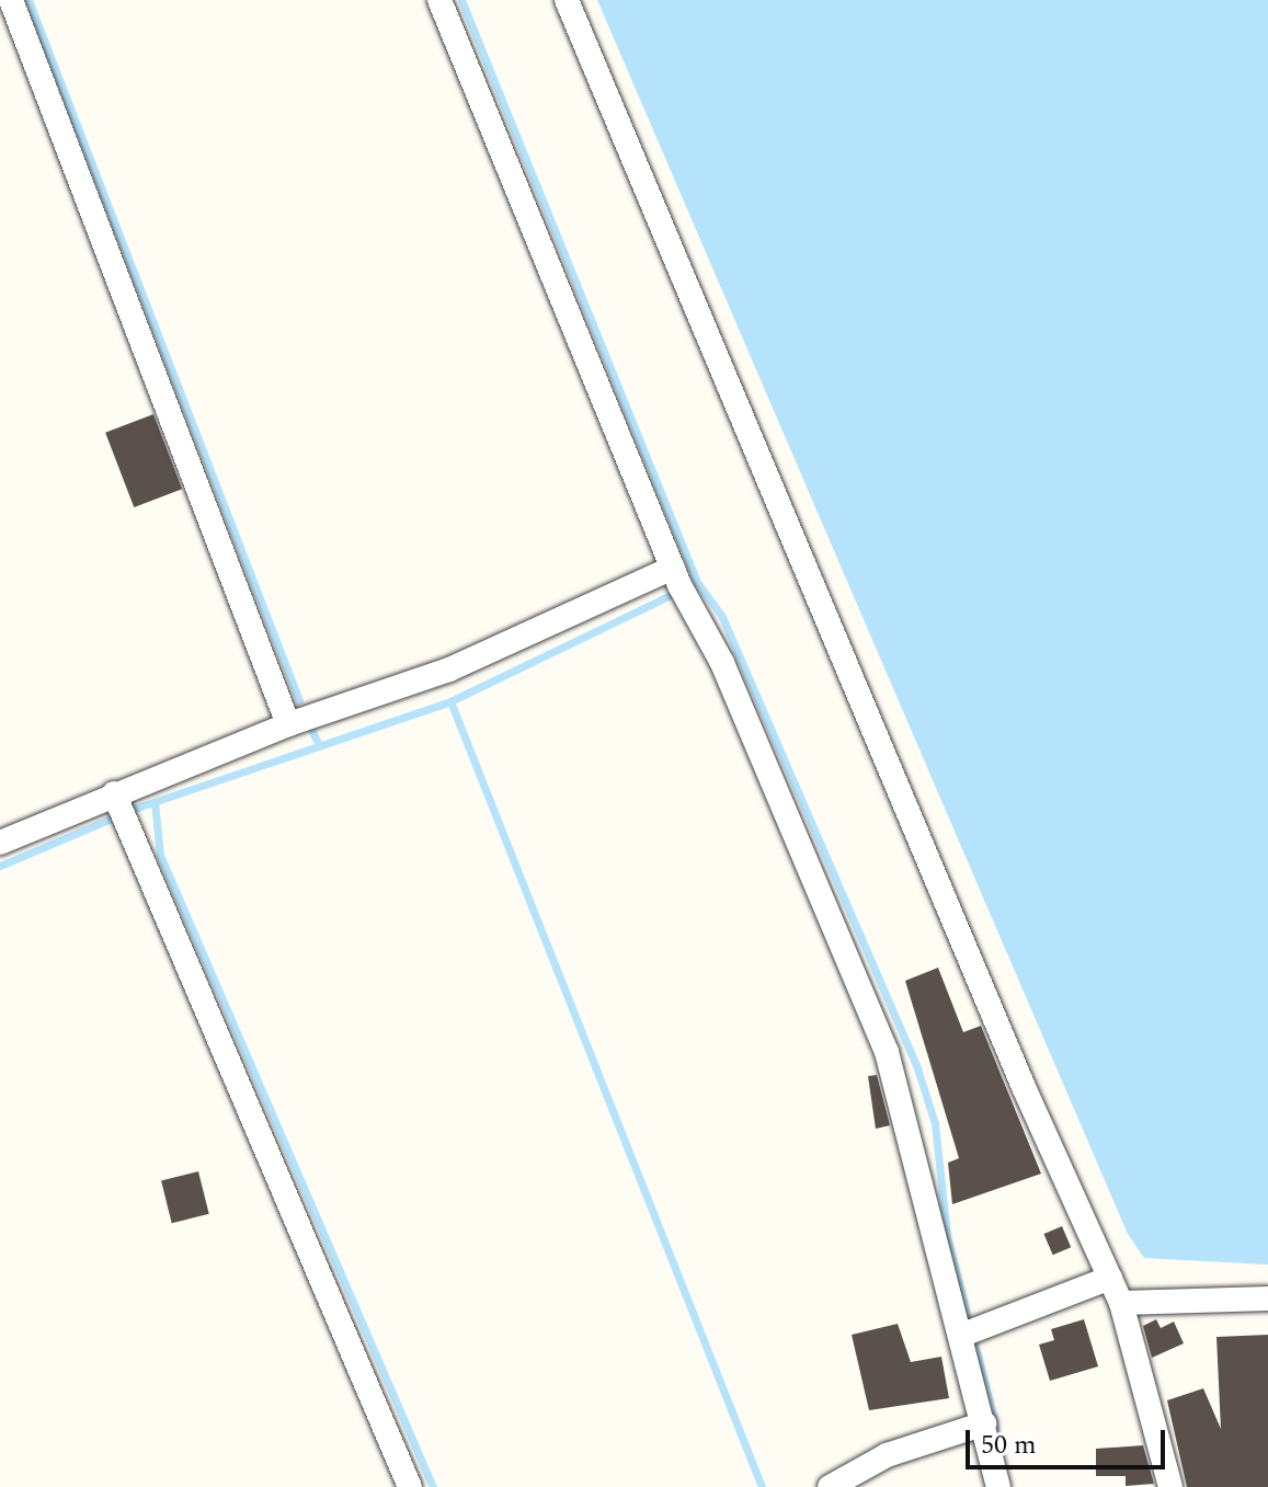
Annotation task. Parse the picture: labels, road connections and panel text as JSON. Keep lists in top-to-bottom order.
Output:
{
  "scale_bar": "50 m"
}
